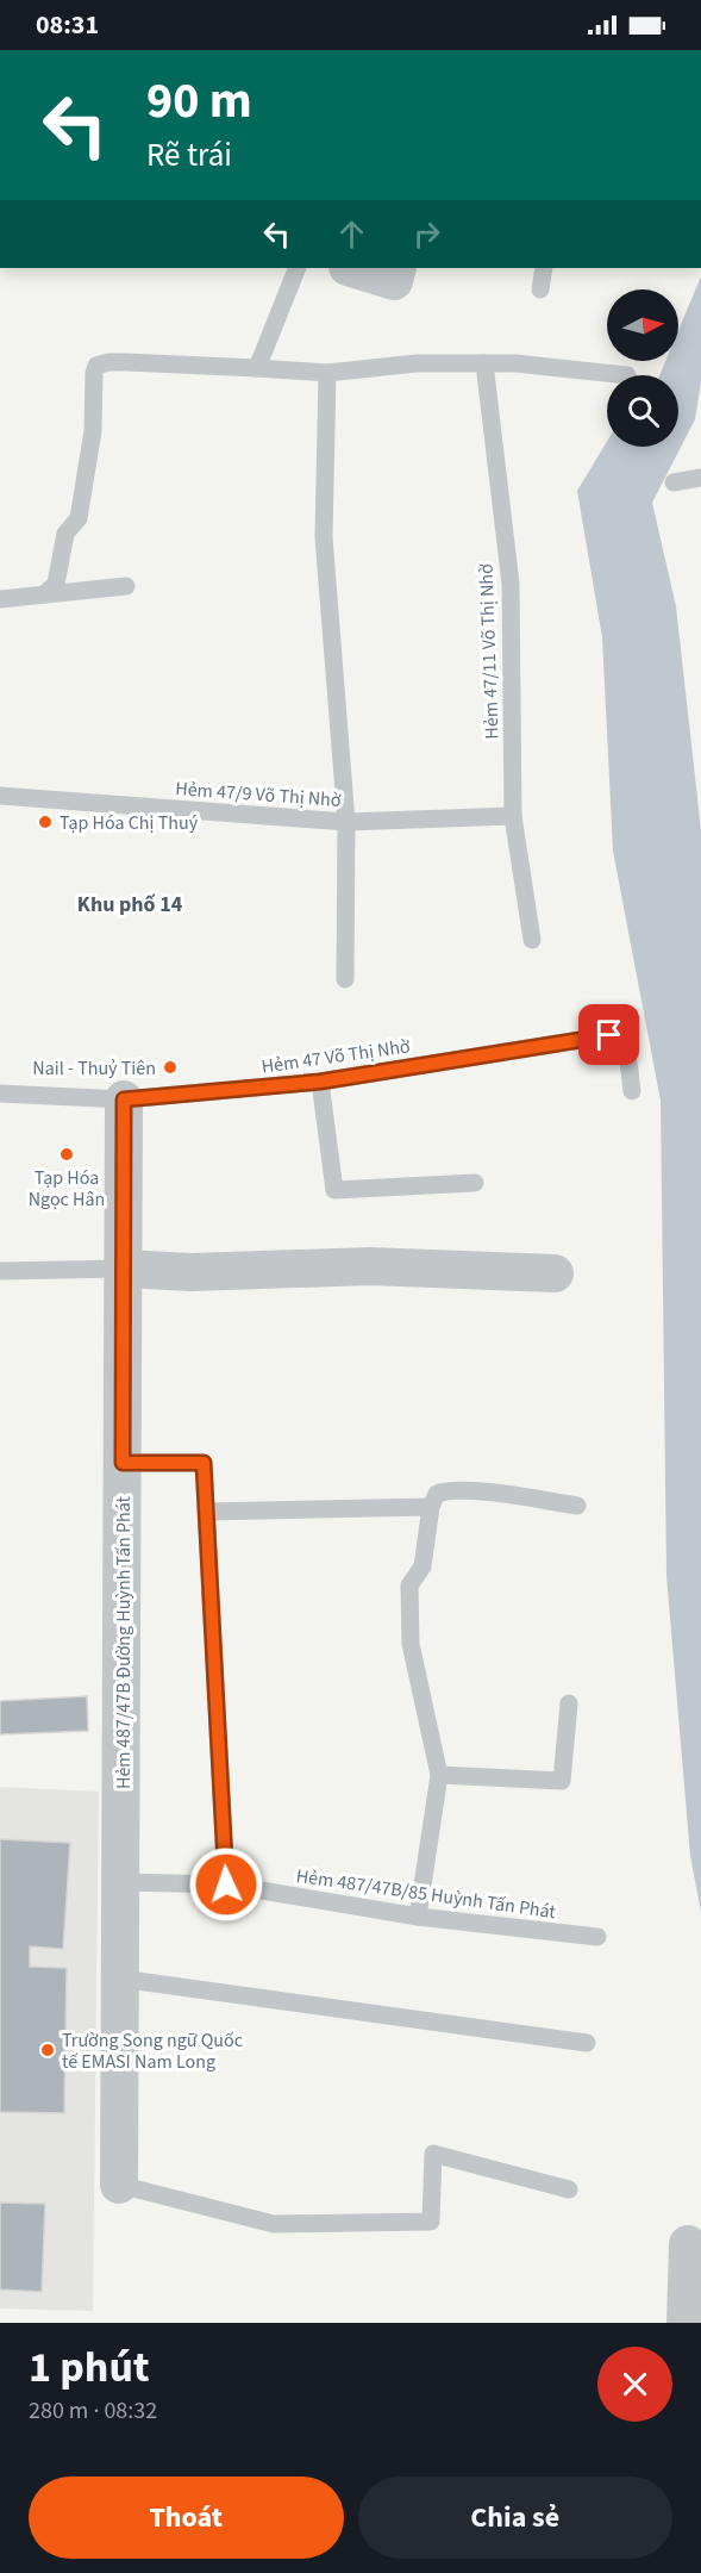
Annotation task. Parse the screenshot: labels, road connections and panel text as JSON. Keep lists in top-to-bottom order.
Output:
{
  "streets": {
    "street": ["Hẻm 487/47B Đường Huỳnh Tấn Phát"],
    "lane": [
      "Hẻm 47/11 Võ Thị Nhờ",
      "Hẻm 47/9 Võ Thị Nhờ",
      "Hẻm 47 Võ Thị Nhờ",
      "Hẻm 487/47B/85 Huỳnh Tấn Phát"
    ]
  },
  "crossings": [
    ["Hẻm 47/11 Võ Thị Nhờ", "Hẻm 47/9 Võ Thị Nhờ"],
    ["Hẻm 47 Võ Thị Nhờ", "Hẻm 487/47B Đường Huỳnh Tấn Phát"],
    ["Hẻm 487/47B Đường Huỳnh Tấn Phát", "Hẻm 487/47B/85 Huỳnh Tấn Phát"]
  ],
  "districts": ["Khu phố 14"],
  "places": [
    "Tạp Hóa Chị Thuý",
    "Nail - Thuỷ Tiên",
    "Tạp Hóa Ngọc Hân",
    "Trường Song ngữ Quốc tế EMASI Nam Long"
  ],
  "north": "right",
  "page": {
    "status": "08:31",
    "turn": ["90 m", "Rẽ trái"],
    "heading": ["1 phút", "280 m · 08:32"],
    "buttons": ["Thoát", "Chia sẻ"]
  }
}
